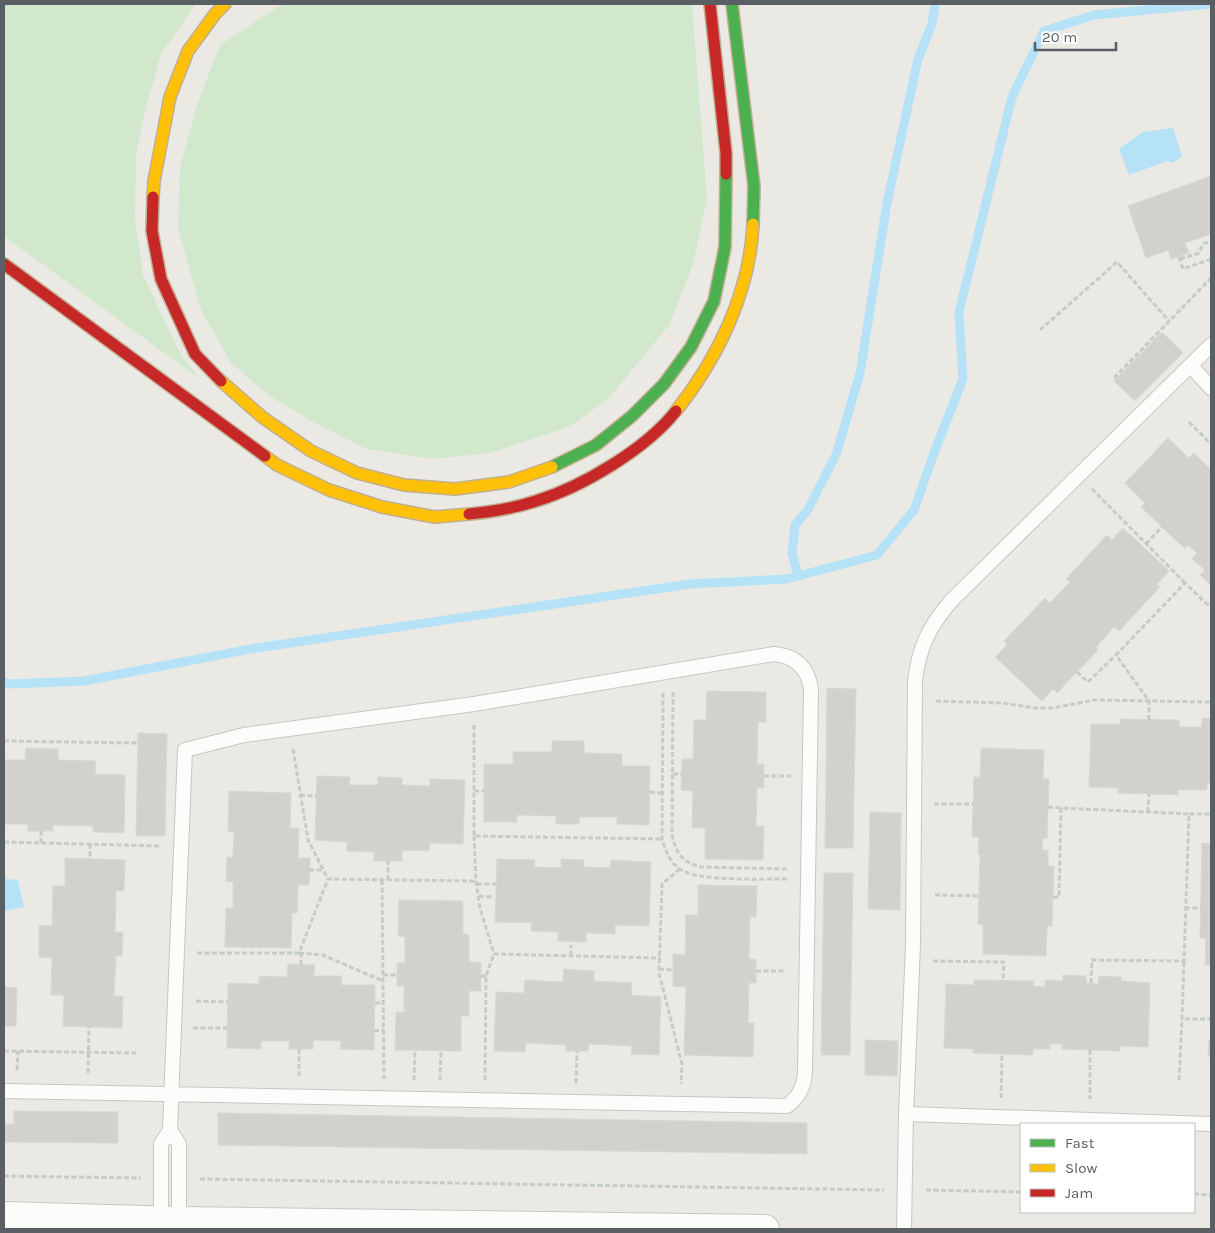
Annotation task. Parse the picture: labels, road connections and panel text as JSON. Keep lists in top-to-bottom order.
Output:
{
  "legend": ["Fast", "Slow", "Jam"],
  "scale_bar": "20 m"
}
